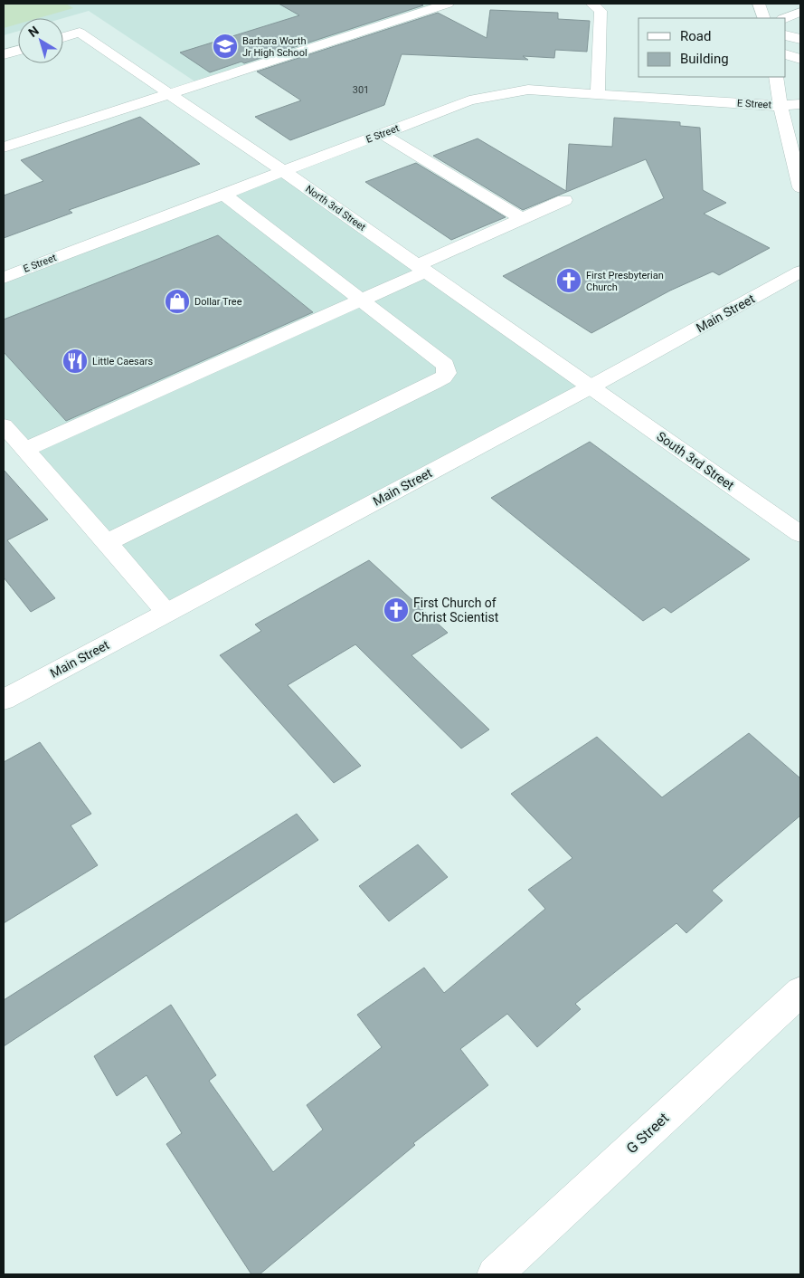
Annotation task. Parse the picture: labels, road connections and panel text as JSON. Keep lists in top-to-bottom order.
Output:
{
  "streets": {
    "street": [
      "E Street",
      "North 3rd Street",
      "Main Street",
      "South 3rd Street",
      "G Street"
    ]
  },
  "crossings": [
    ["E Street", "North 3rd Street"],
    ["North 3rd Street", "Main Street"],
    ["North 3rd Street", "South 3rd Street"],
    ["Main Street", "South 3rd Street"]
  ],
  "places": {
    "school or university": ["Barbara Worth Jr High School"],
    "church": ["First Presbyterian Church", "First Church of Christ Scientist"],
    "shop": ["Dollar Tree"],
    "restaurant": ["Little Caesars"]
  },
  "house_numbers": ["301"],
  "legend": ["Road", "Building"],
  "north": "top left"
}
